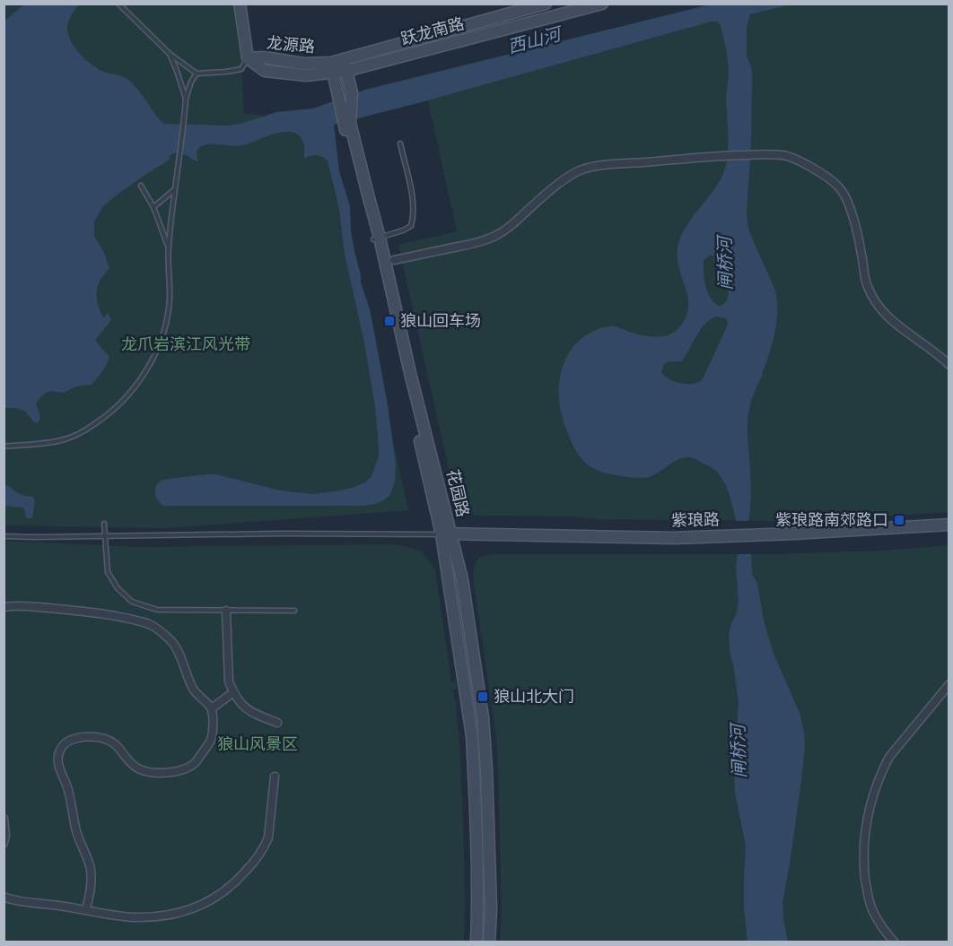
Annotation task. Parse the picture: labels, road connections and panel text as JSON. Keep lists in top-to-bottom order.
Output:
{
  "streets": {
    "main road": [
      "跃龙南路",
      "龙源路",
      "花园路",
      "紫琅路"
    ]
  },
  "crossings": [
    ["跃龙南路", "龙源路"],
    ["跃龙南路", "花园路"],
    ["龙源路", "花园路"],
    ["花园路", "紫琅路"]
  ],
  "water": ["西山河", "闸桥河"],
  "parks": ["龙爪岩滨江风光带", "狼山风景区"],
  "places": {
    "transit": ["狼山回车场", "紫琅路南郊路口", "狼山北大门"]
  }
}
